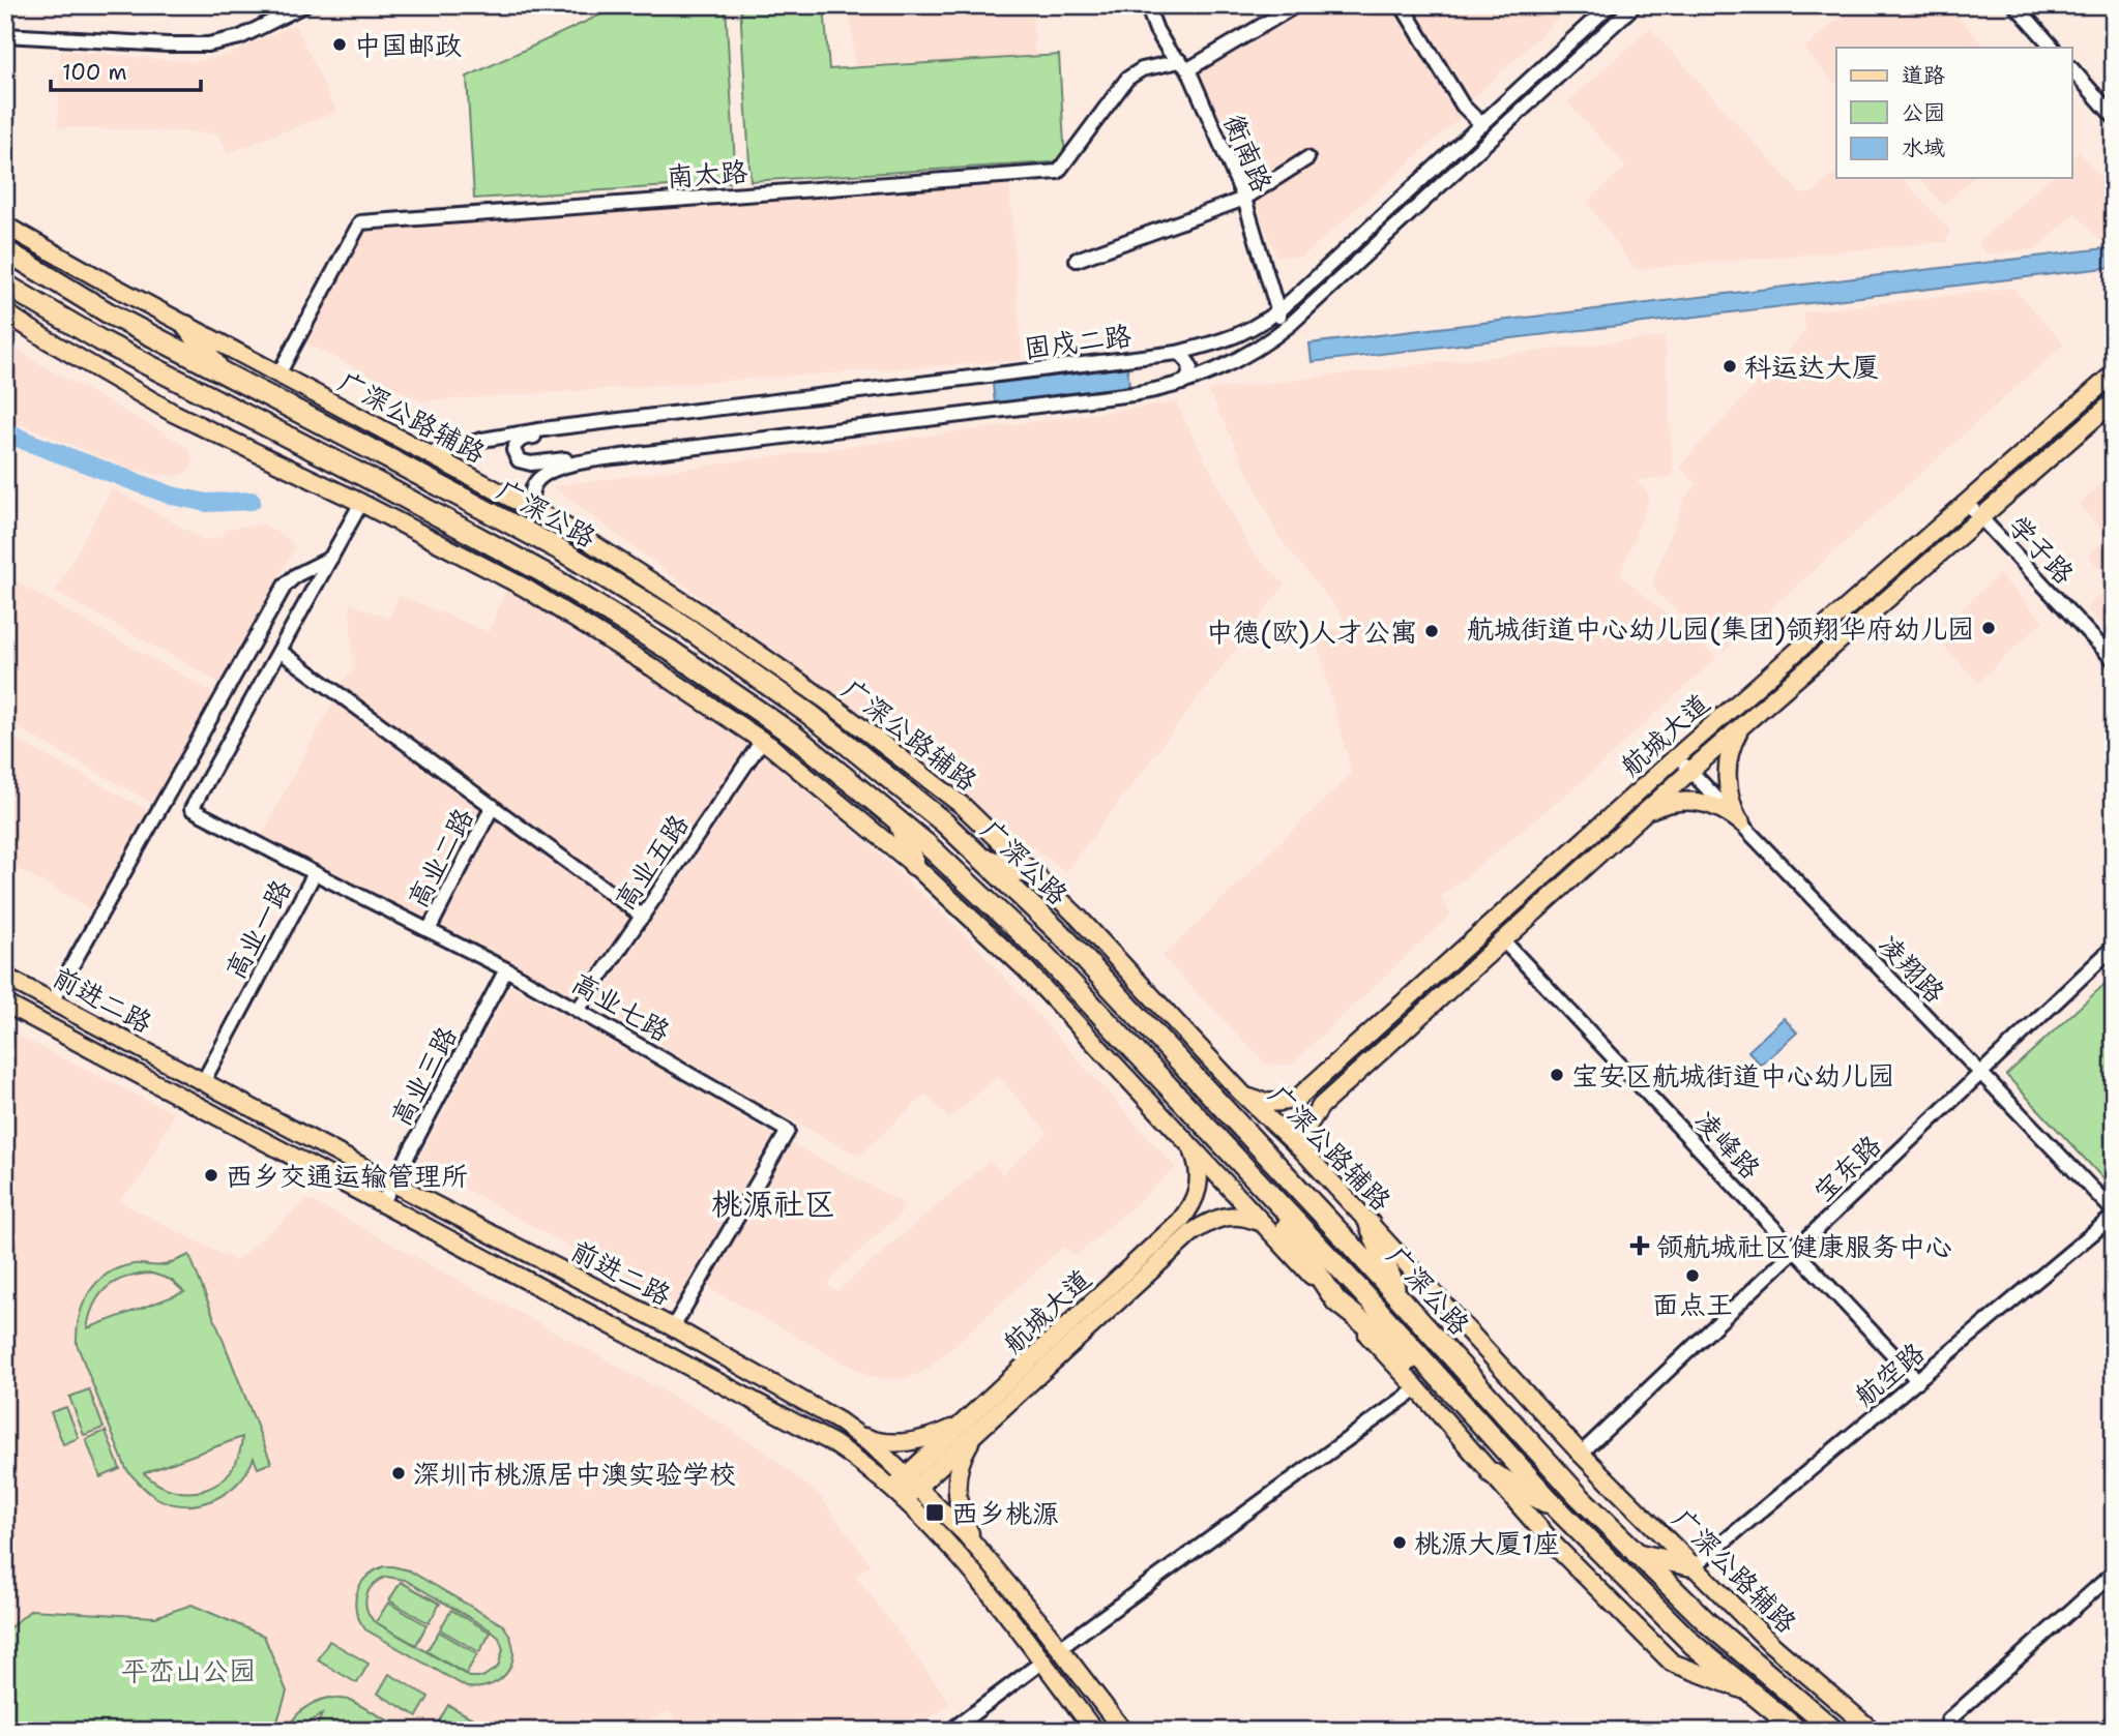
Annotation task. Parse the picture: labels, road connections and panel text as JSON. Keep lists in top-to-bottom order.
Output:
{
  "streets": {
    "highway": ["广深公路"],
    "main road": ["广深公路辅路", "航城大道", "前进二路"],
    "street": [
      "衡南路",
      "南太路",
      "固戍二路",
      "学子路",
      "高业二路",
      "高业五路",
      "高业一路",
      "凌翔路",
      "高业七路",
      "高业三路",
      "凌峰路",
      "宝东路",
      "航空路"
    ]
  },
  "crossings": [
    ["衡南路", "南太路"],
    ["衡南路", "固戍二路"],
    ["南太路", "广深公路辅路"],
    ["固戍二路", "广深公路辅路"],
    ["广深公路辅路", "航城大道"],
    ["广深公路辅路", "宝东路"],
    ["广深公路辅路", "航空路"],
    ["学子路", "航城大道"],
    ["航城大道", "凌翔路"],
    ["航城大道", "前进二路"],
    ["航城大道", "凌峰路"],
    ["高业二路", "高业一路"],
    ["高业二路", "高业七路"],
    ["高业五路", "高业七路"],
    ["高业一路", "前进二路"],
    ["高业一路", "高业七路"],
    ["凌翔路", "宝东路"],
    ["凌翔路", "航空路"],
    ["前进二路", "高业七路"],
    ["前进二路", "高业三路"],
    ["高业七路", "高业三路"],
    ["凌峰路", "宝东路"],
    ["凌峰路", "航空路"]
  ],
  "districts": ["桃源社区"],
  "parks": ["平峦山公园"],
  "places": {
    "other": [
      "中国邮政",
      "科运达大厦",
      "航城街道中心幼儿园(集团)领翔华府幼儿园",
      "中德(欧)人才公寓",
      "宝安区航城街道中心幼儿园",
      "西乡交通运输管理所",
      "面点王",
      "深圳市桃源居中澳实验学校",
      "桃源大厦1座"
    ],
    "health": ["领航城社区健康服务中心"],
    "transit": ["西乡桃源"]
  },
  "legend": ["道路", "公园", "水域"],
  "scale_bar": "100 m"
}
